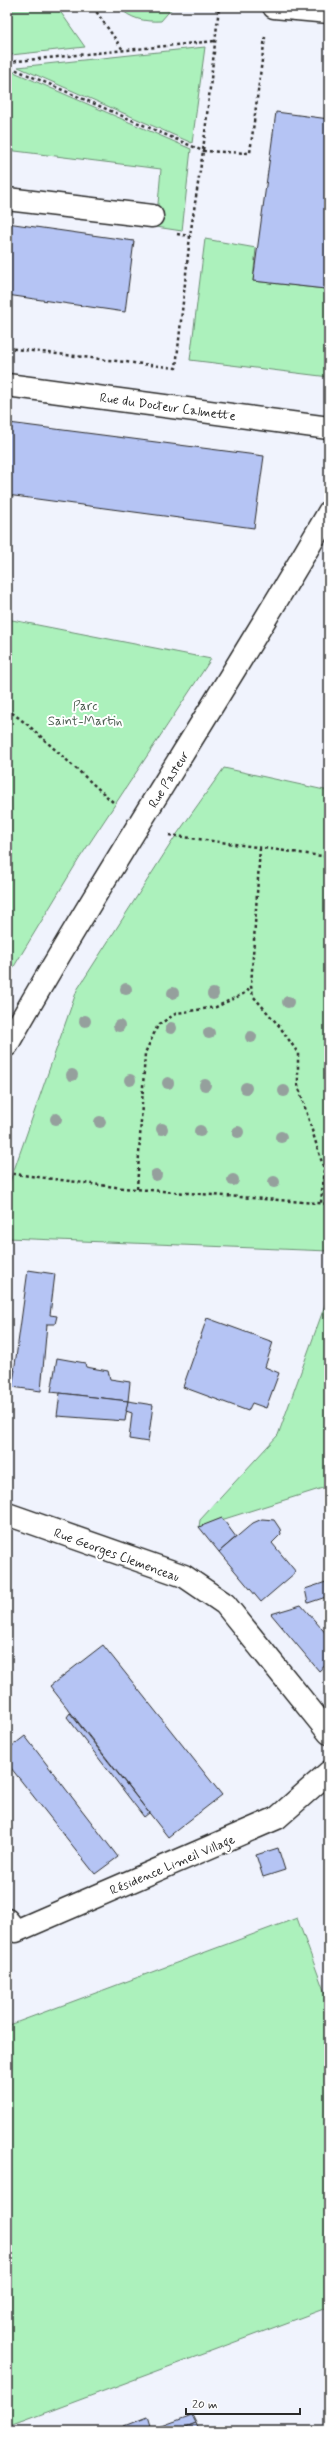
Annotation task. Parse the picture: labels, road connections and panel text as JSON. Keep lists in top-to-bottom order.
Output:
{
  "streets": {
    "street": [
      "Rue du Docteur Calmette",
      "Rue Pasteur",
      "Rue Georges Clemenceau",
      "Résidence Limeil Village"
    ]
  },
  "parks": ["Parc Saint-Martin"],
  "scale_bar": "20 m"
}
